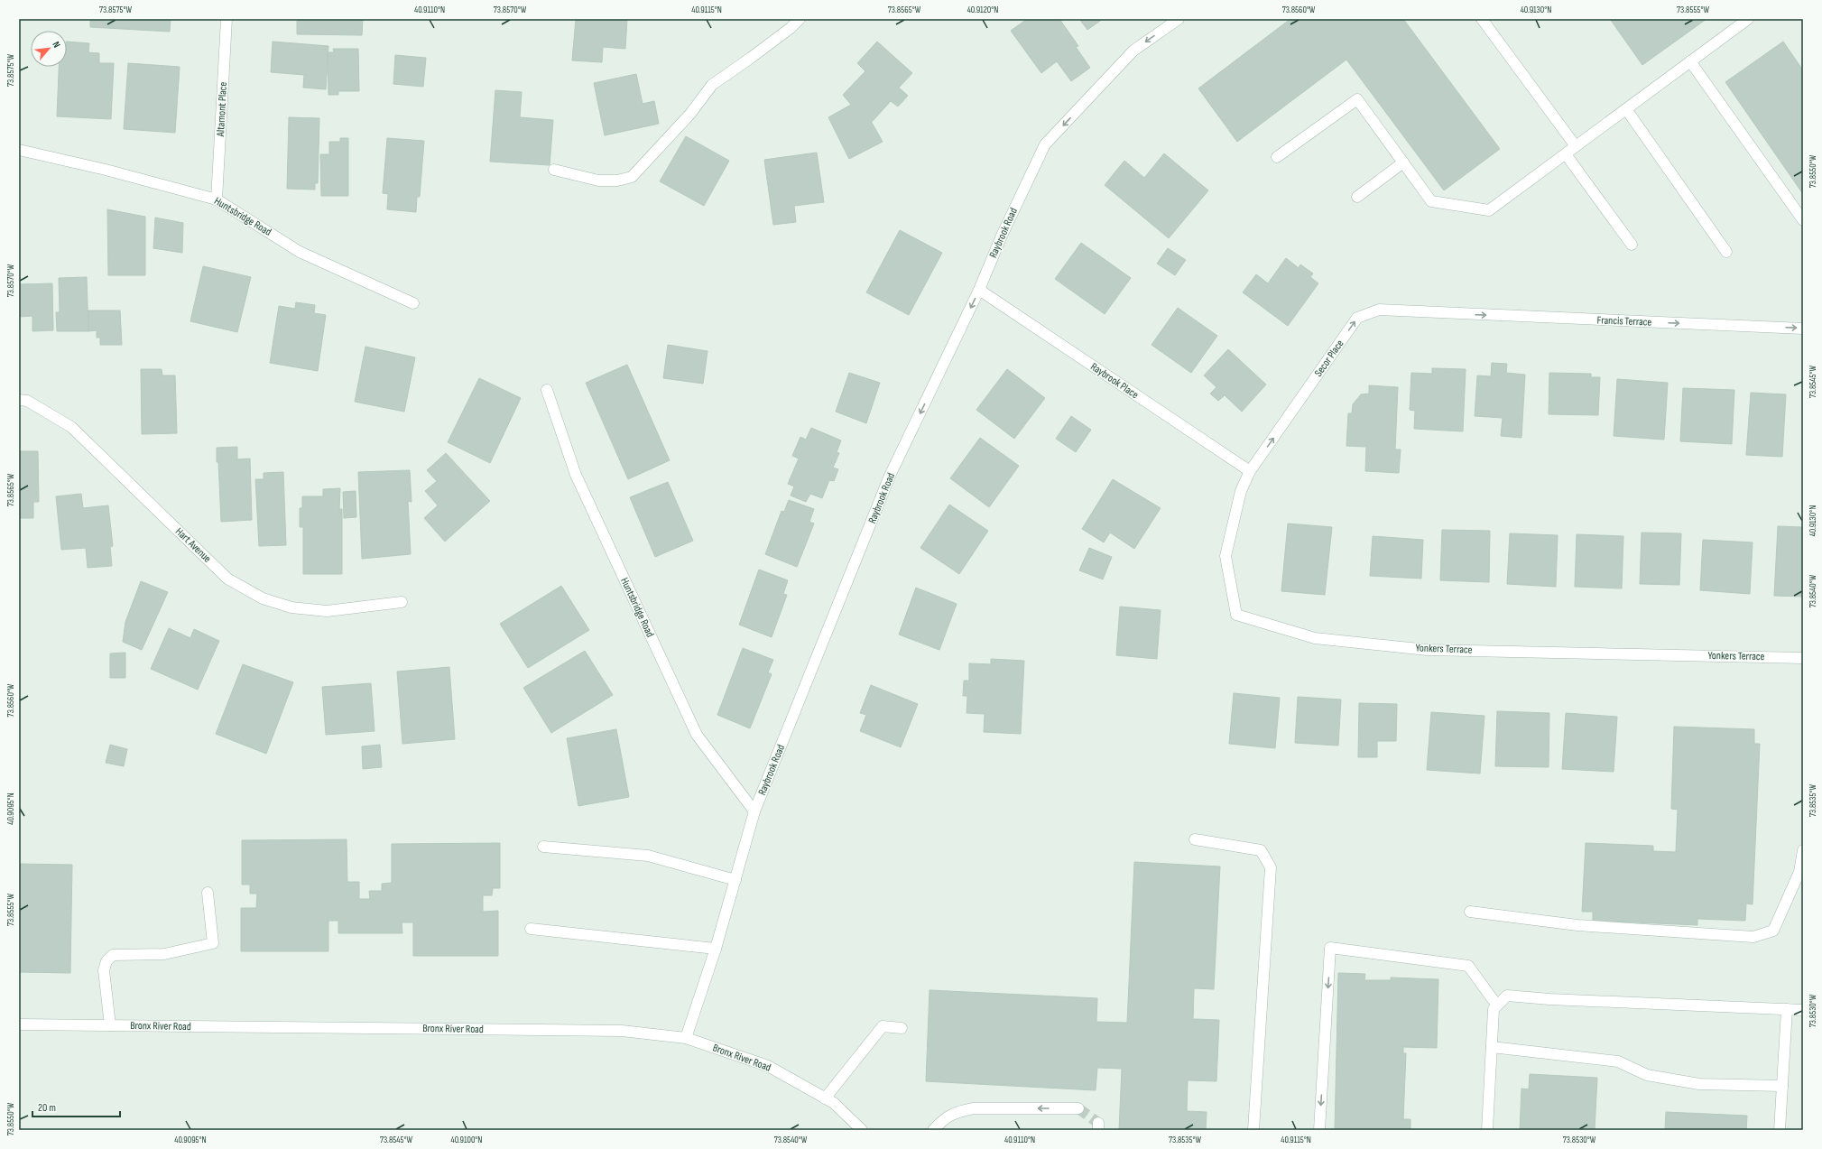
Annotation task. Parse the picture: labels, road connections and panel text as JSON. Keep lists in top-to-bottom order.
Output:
{
  "streets": {
    "street": [
      "Altamont Place",
      "Huntsbridge Road",
      "Raybrook Road",
      "Francis Terrace",
      "Secor Place",
      "Raybrook Place",
      "Hart Avenue",
      "Yonkers Terrace",
      "Bronx River Road"
    ]
  },
  "crossings": [
    ["Altamont Place", "Huntsbridge Road"],
    ["Huntsbridge Road", "Raybrook Road"],
    ["Raybrook Road", "Raybrook Place"],
    ["Raybrook Road", "Bronx River Road"],
    ["Francis Terrace", "Secor Place"],
    ["Secor Place", "Raybrook Place"],
    ["Secor Place", "Yonkers Terrace"],
    ["Raybrook Place", "Yonkers Terrace"]
  ],
  "one_way": ["Raybrook Road", "Francis Terrace", "Secor Place"],
  "scale_bar": "20 m",
  "north": "top right",
  "coordinates": [
    "73.8575°W",
    "40.9110°N",
    "73.8570°W",
    "40.9115°N",
    "73.8565°W",
    "40.9120°N",
    "73.8560°W",
    "40.9130°N",
    "73.8555°W",
    "73.8550°W",
    "73.8545°W",
    "73.8540°W",
    "73.8535°W",
    "40.9095°N",
    "73.8530°W",
    "40.9100°N"
  ]
}
